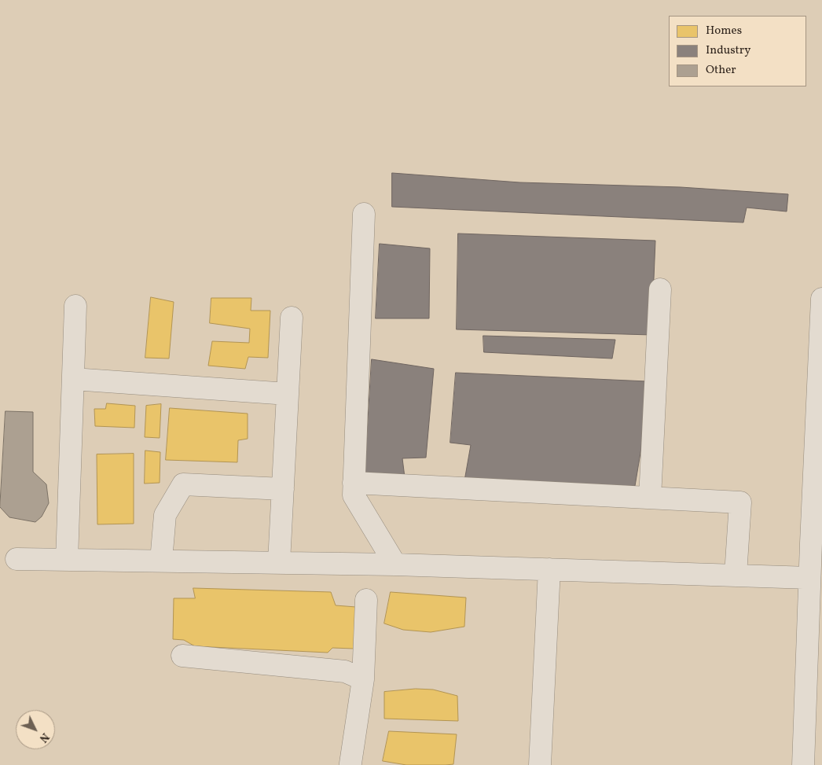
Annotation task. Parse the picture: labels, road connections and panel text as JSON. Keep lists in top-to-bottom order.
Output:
{
  "legend": ["Homes", "Industry", "Other"],
  "north": "bottom right"
}
